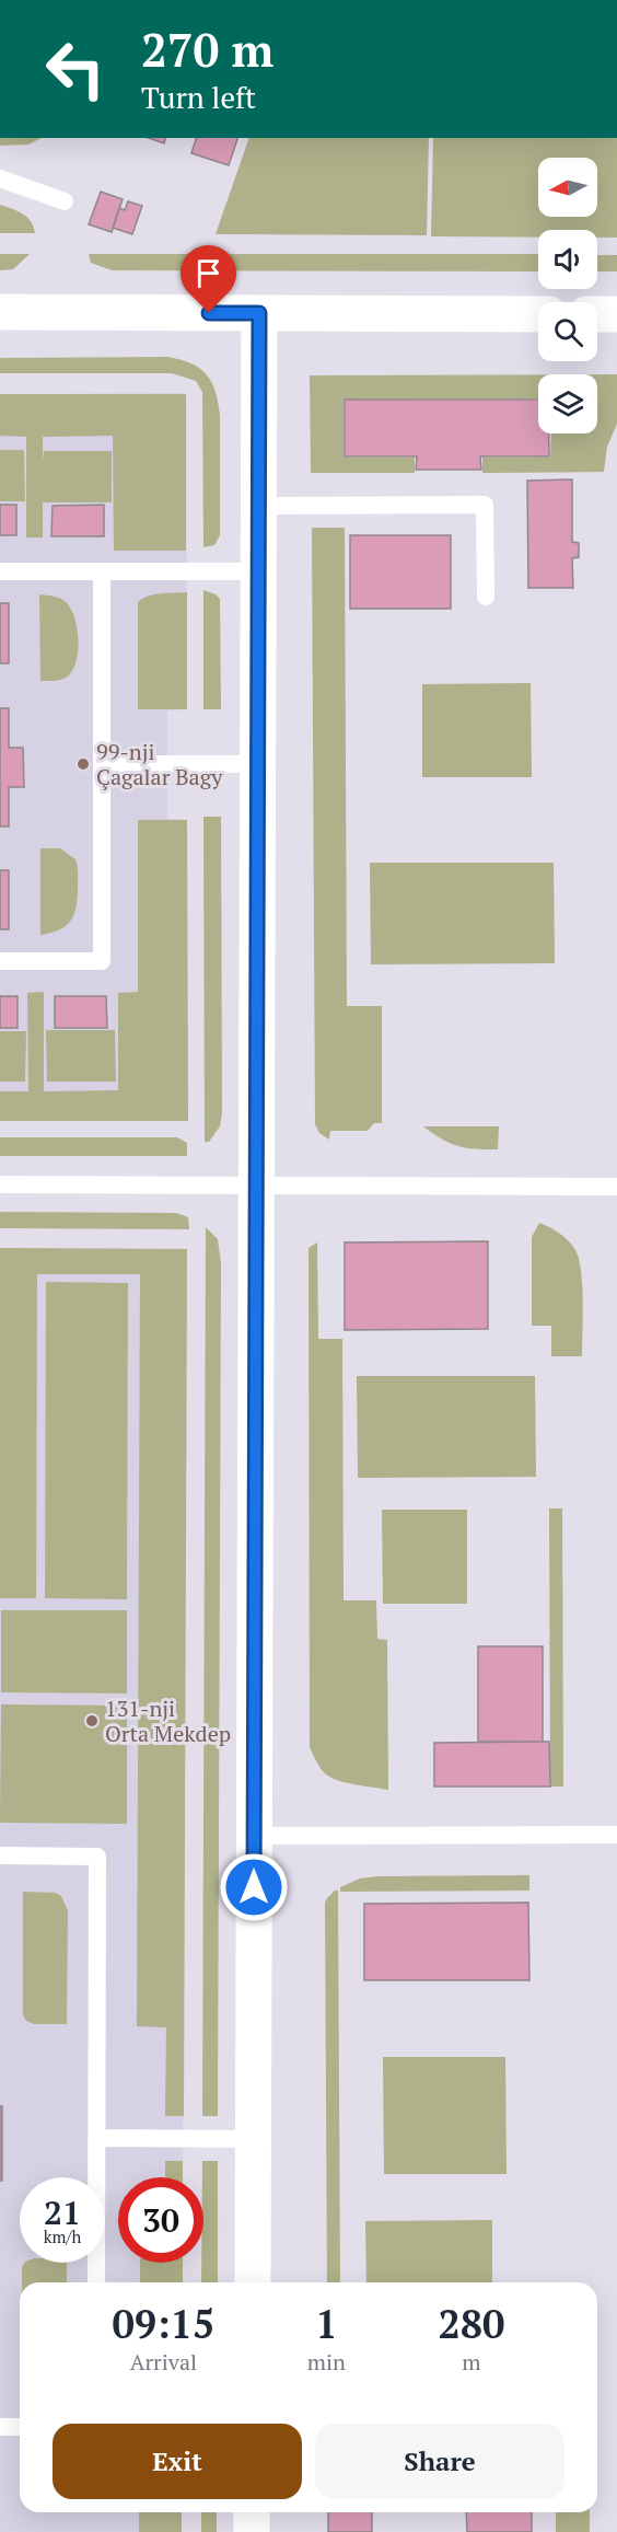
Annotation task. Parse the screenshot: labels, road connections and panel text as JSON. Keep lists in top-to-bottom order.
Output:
{
  "places": ["99-nji Çagalar Bagy", "131-nji Orta Mekdep"],
  "north": "left",
  "page": {
    "turn": ["270 m", "Turn left"],
    "speed": "21 km/h",
    "limit": "30",
    "eta": [
      "09:15",
      "Arrival",
      "1",
      "min",
      "280",
      "m"
    ],
    "buttons": ["Exit", "Share"]
  }
}
